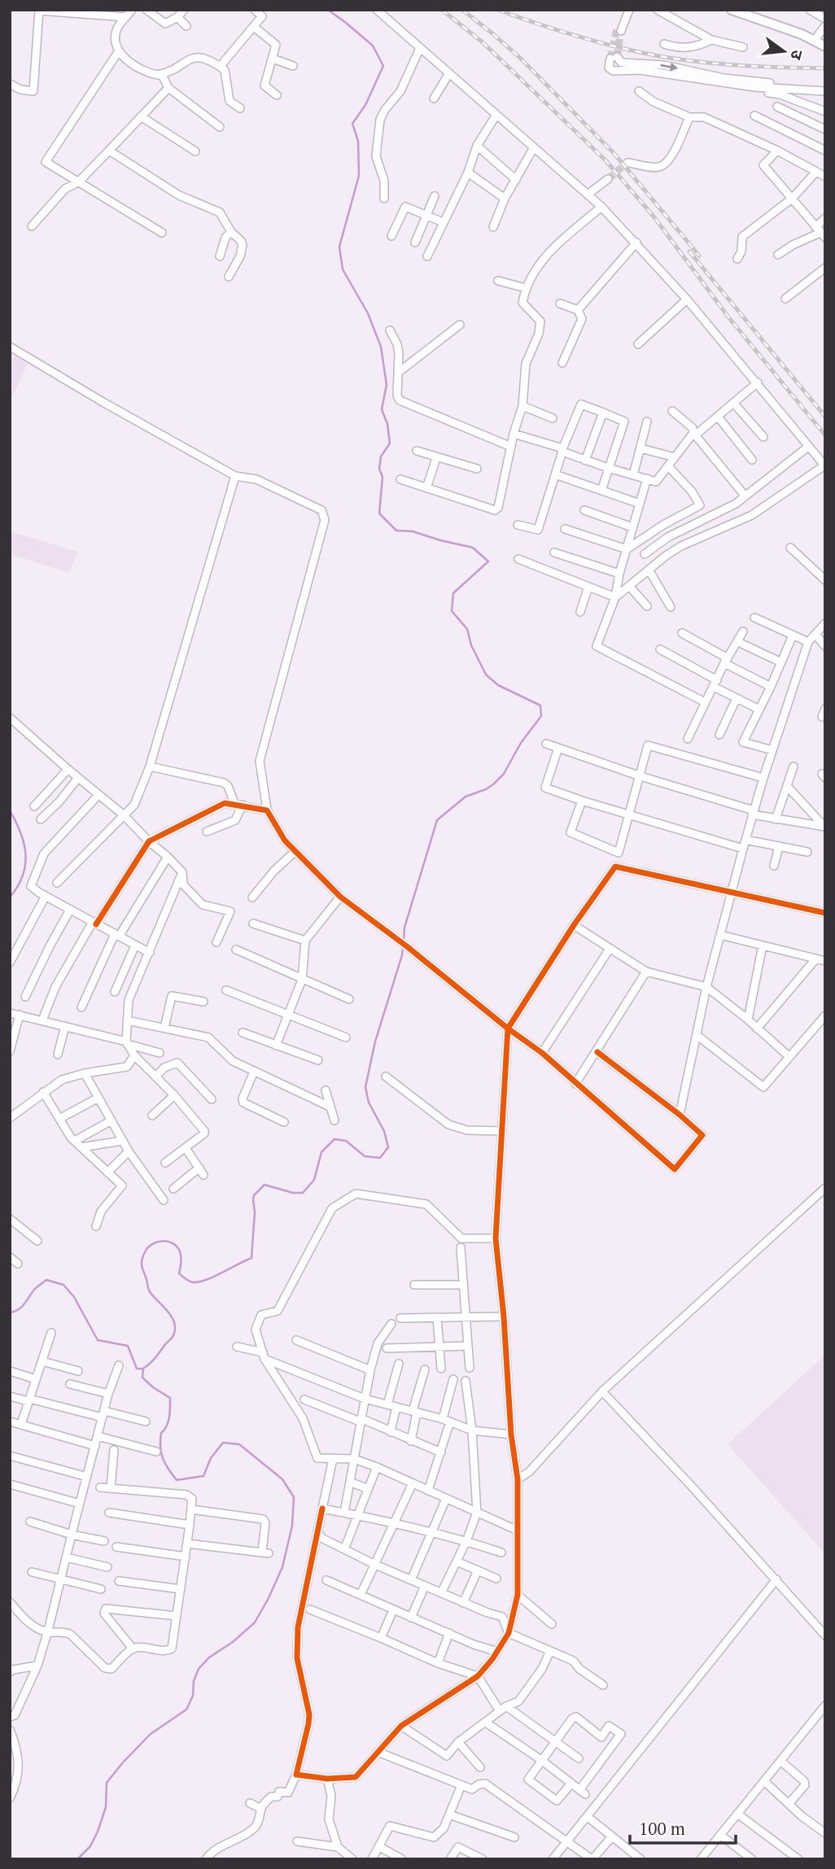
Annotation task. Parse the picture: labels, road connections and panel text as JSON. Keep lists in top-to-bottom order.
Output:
{
  "scale_bar": "100 m",
  "north": "right"
}
